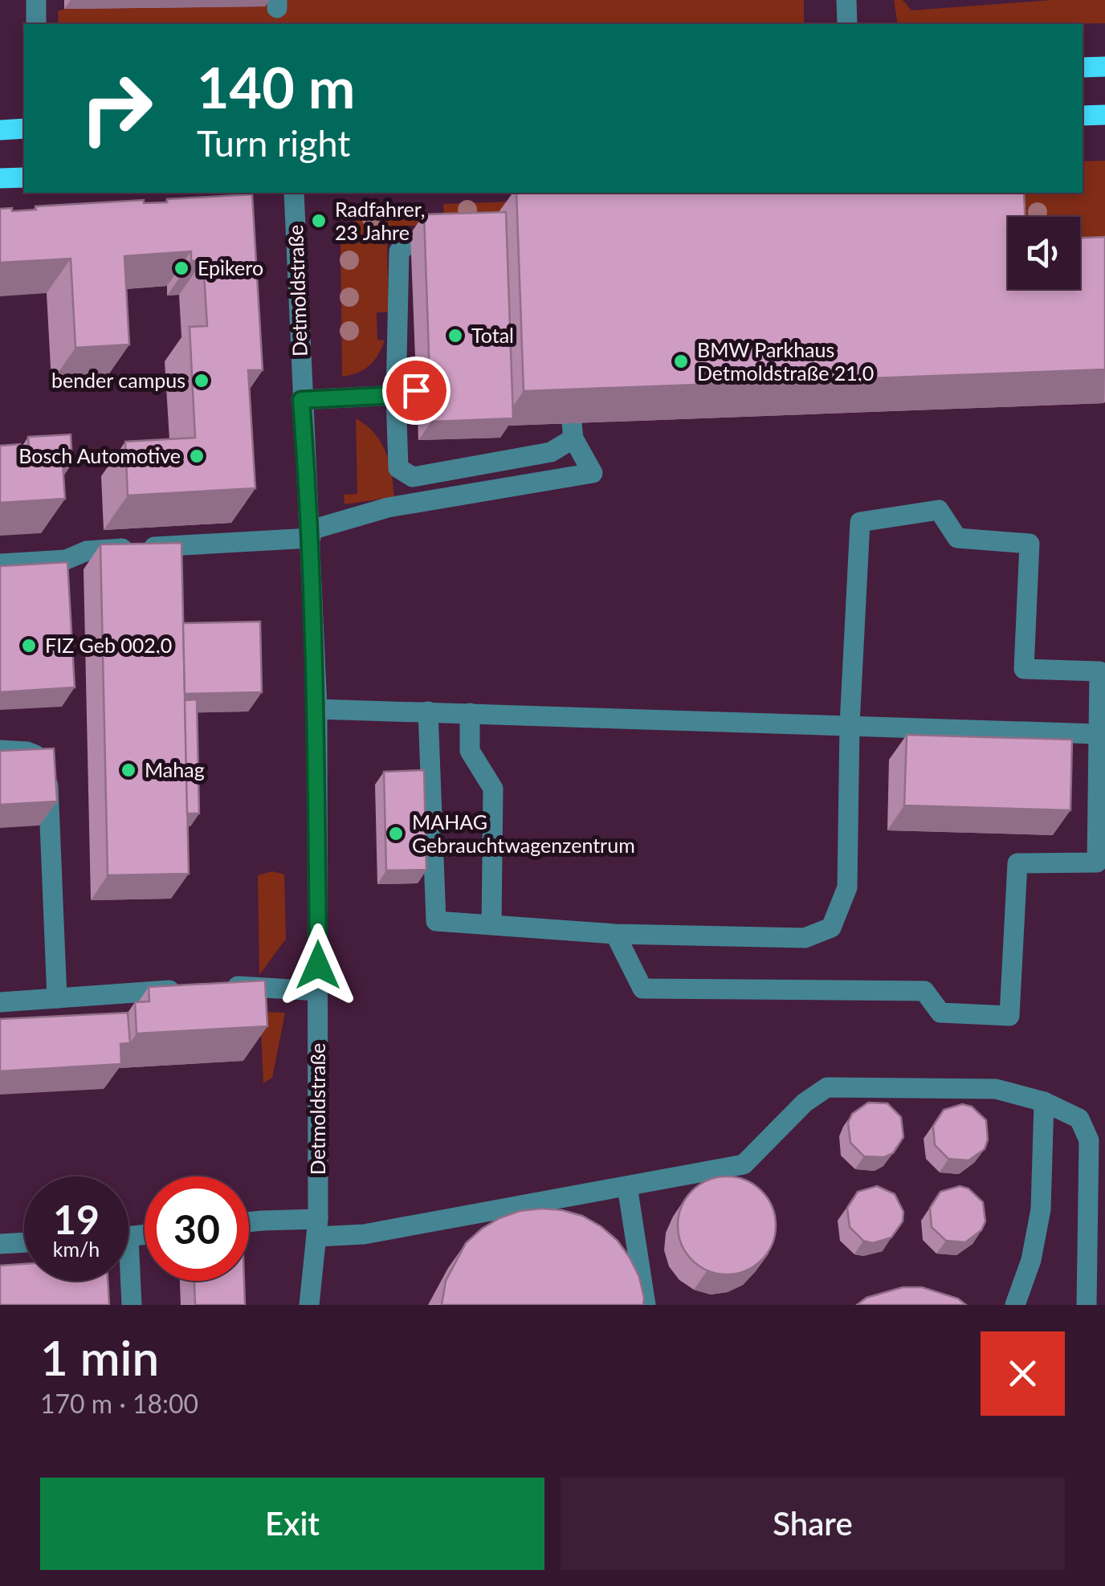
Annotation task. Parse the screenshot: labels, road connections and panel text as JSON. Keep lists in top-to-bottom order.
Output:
{
  "streets": {
    "street": ["Detmoldstraße"]
  },
  "places": [
    "Radfahrer, 23 Jahre",
    "Epikero",
    "Total",
    "BMW Parkhaus Detmoldstraße 21.0",
    "bender campus",
    "Bosch Automotive",
    "FIZ Geb 002.0",
    "Mahag",
    "MAHAG Gebrauchtwagenzentrum"
  ],
  "page": {
    "turn": ["140 m", "Turn right"],
    "speed": "19 km/h",
    "limit": "30",
    "heading": ["1 min", "170 m · 18:00"],
    "buttons": ["Exit", "Share"]
  }
}
